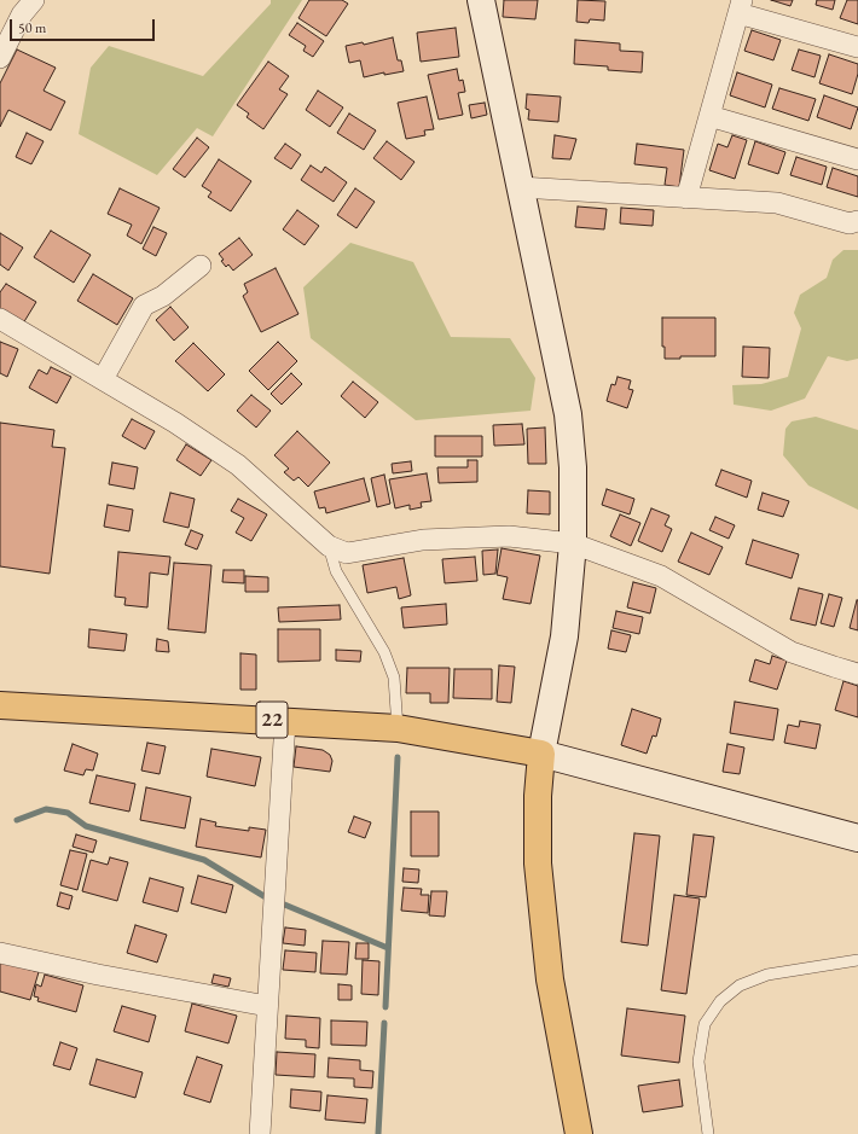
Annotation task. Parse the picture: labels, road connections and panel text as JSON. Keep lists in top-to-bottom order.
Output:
{
  "streets": {
    "main road": ["22"]
  },
  "scale_bar": "50 m"
}
